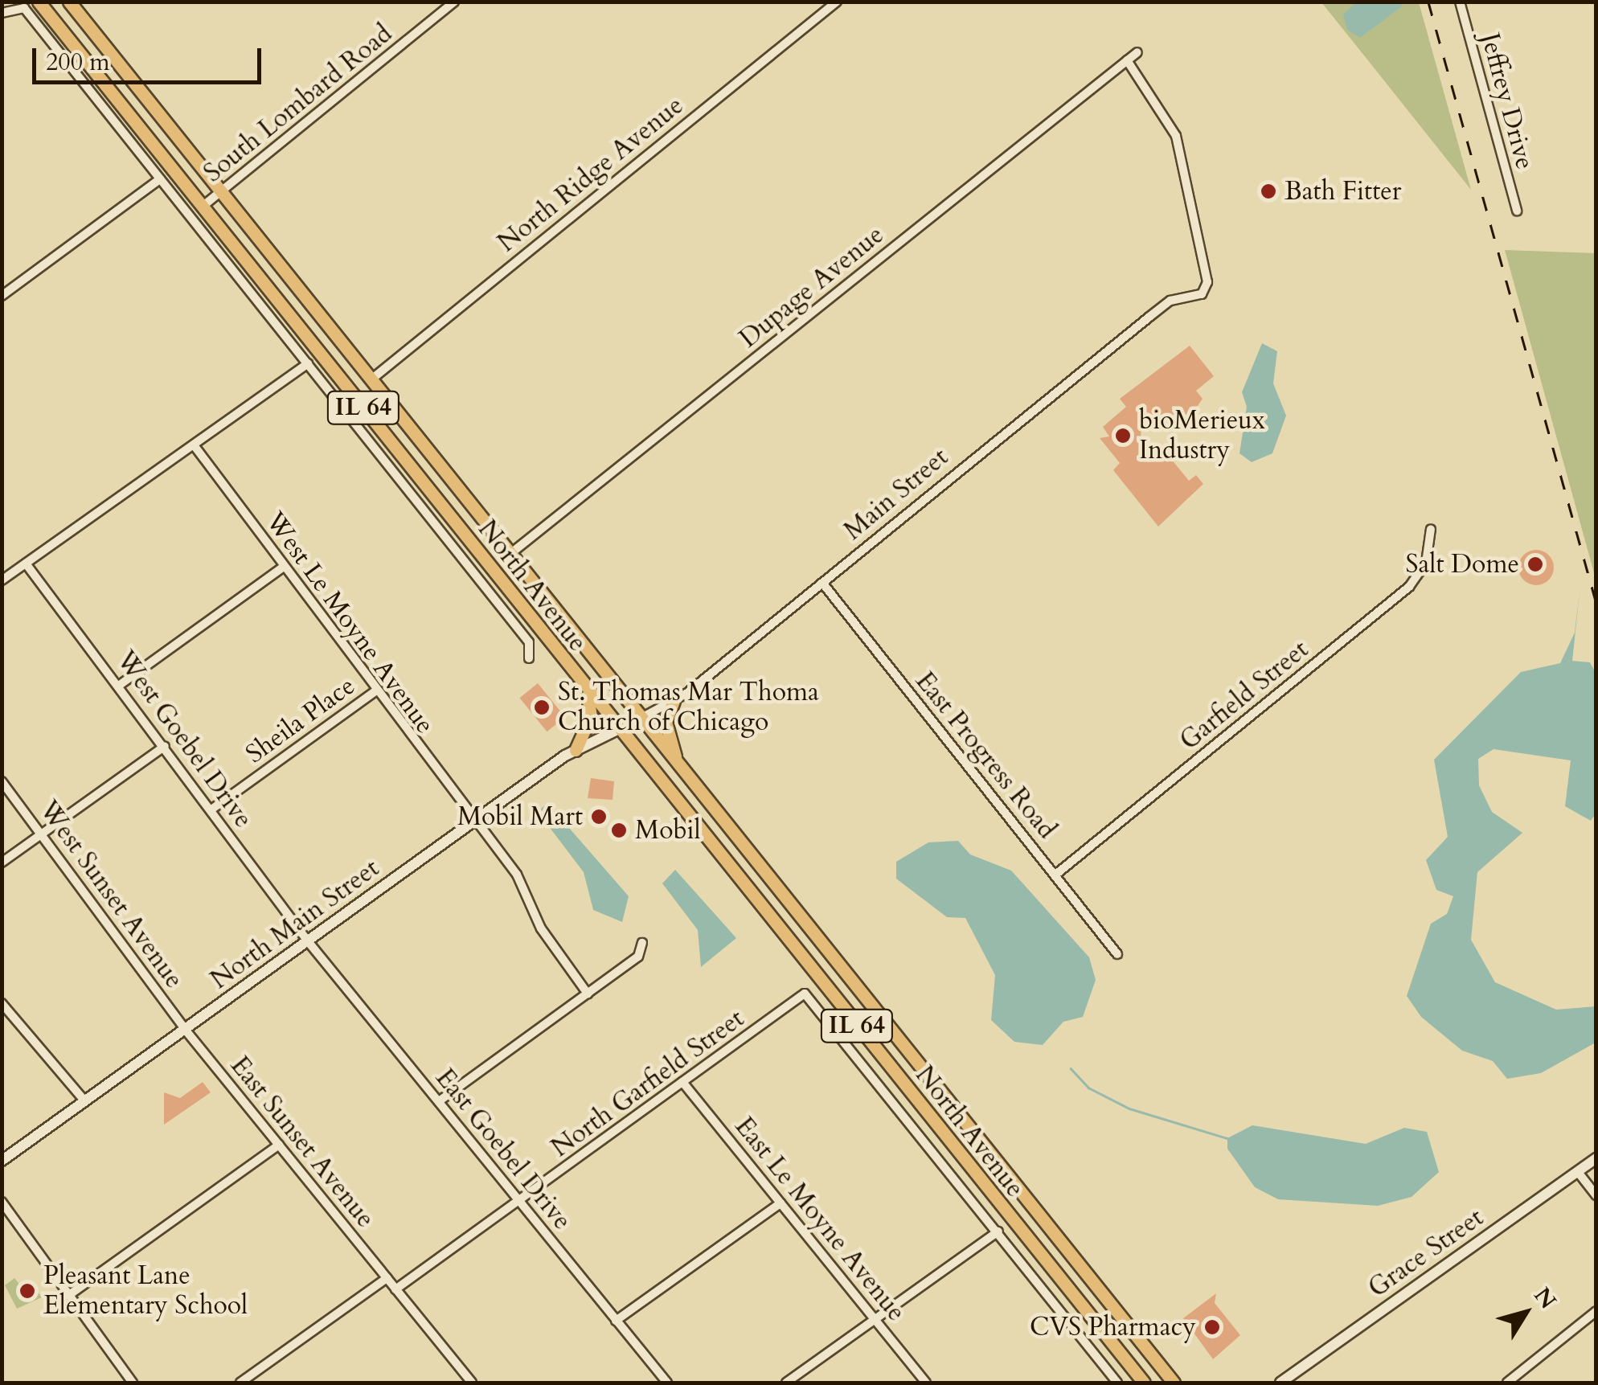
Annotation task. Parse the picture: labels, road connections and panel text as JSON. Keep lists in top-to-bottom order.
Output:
{
  "streets": {
    "main road": ["IL 64", "North Avenue"],
    "street": [
      "Jeffrey Drive",
      "South Lombard Road",
      "North Ridge Avenue",
      "Dupage Avenue",
      "Main Street",
      "West Le Moyne Avenue",
      "Garfield Street",
      "Sheila Place",
      "West Goebel Drive",
      "East Progress Road",
      "West Sunset Avenue",
      "North Main Street",
      "North Garfield Street",
      "East Sunset Avenue",
      "East Goebel Drive",
      "East Le Moyne Avenue",
      "Grace Street"
    ]
  },
  "crossings": [
    ["South Lombard Road", "North Avenue"],
    ["North Ridge Avenue", "North Avenue"],
    ["Dupage Avenue", "Main Street"],
    ["Dupage Avenue", "North Avenue"],
    ["Main Street", "North Avenue"],
    ["Main Street", "East Progress Road"],
    ["Main Street", "North Main Street"],
    ["North Avenue", "North Main Street"],
    ["North Avenue", "North Garfield Street"],
    ["West Le Moyne Avenue", "Sheila Place"],
    ["West Le Moyne Avenue", "North Main Street"],
    ["Garfield Street", "East Progress Road"],
    ["Sheila Place", "West Goebel Drive"],
    ["West Goebel Drive", "North Main Street"],
    ["West Goebel Drive", "East Goebel Drive"],
    ["West Sunset Avenue", "North Main Street"],
    ["West Sunset Avenue", "East Sunset Avenue"],
    ["North Main Street", "East Sunset Avenue"],
    ["North Main Street", "East Goebel Drive"],
    ["North Garfield Street", "East Sunset Avenue"],
    ["North Garfield Street", "East Goebel Drive"],
    ["North Garfield Street", "East Le Moyne Avenue"]
  ],
  "places": [
    "Bath Fitter",
    "bioMerieux Industry",
    "Salt Dome",
    "St. Thomas Mar Thoma Church of Chicago",
    "Mobil Mart",
    "Mobil",
    "Pleasant Lane Elementary School",
    "CVS Pharmacy"
  ],
  "scale_bar": "200 m",
  "north": "top right"
}
